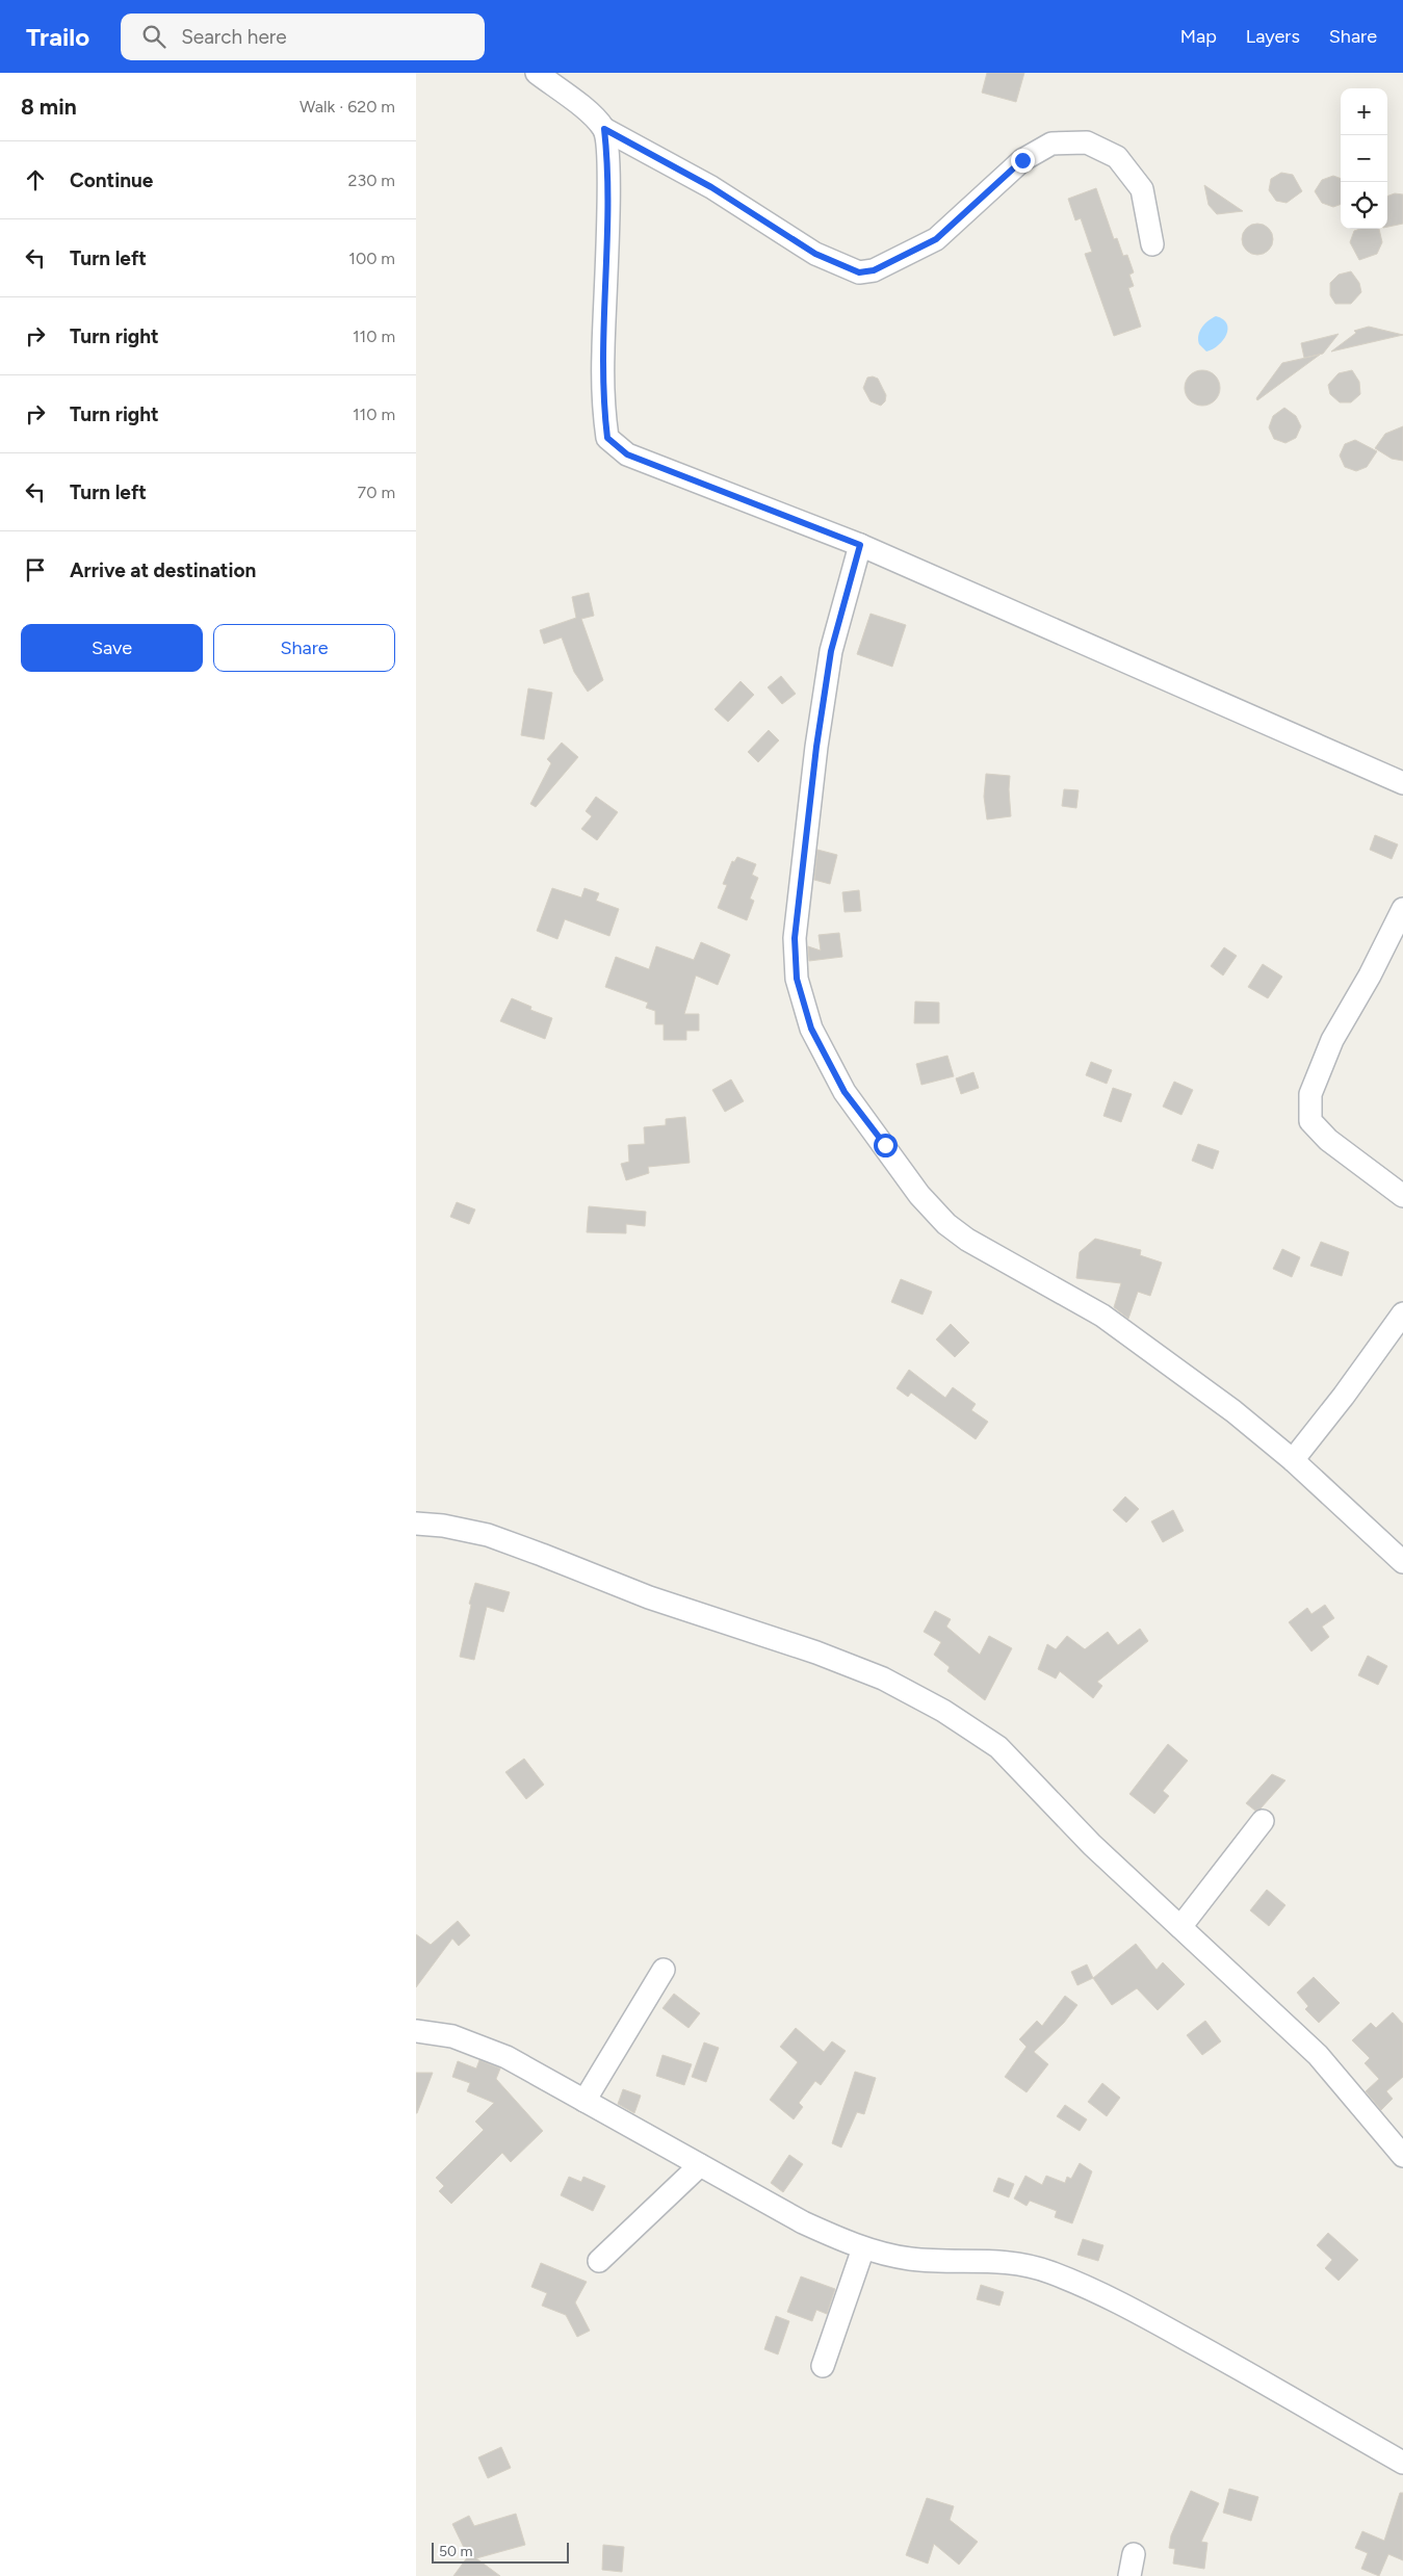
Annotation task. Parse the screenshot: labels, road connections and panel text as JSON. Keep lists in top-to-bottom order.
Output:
{
  "scale_bar": "50 m",
  "page": {
    "header": "Trailo",
    "search": "Search here",
    "nav": ["Map", "Layers", "Share"],
    "heading": ["8 min", "Walk · 620 m"],
    "map_buttons": ["+", "−"],
    "list": [
      ["Continue", "230 m"],
      ["Turn left", "100 m"],
      ["Turn right", "110 m"],
      ["Turn right", "110 m"],
      ["Turn left", "70 m"],
      "Arrive at destination"
    ],
    "buttons": ["Save", "Share"],
    "scale": "50 m"
  }
}
